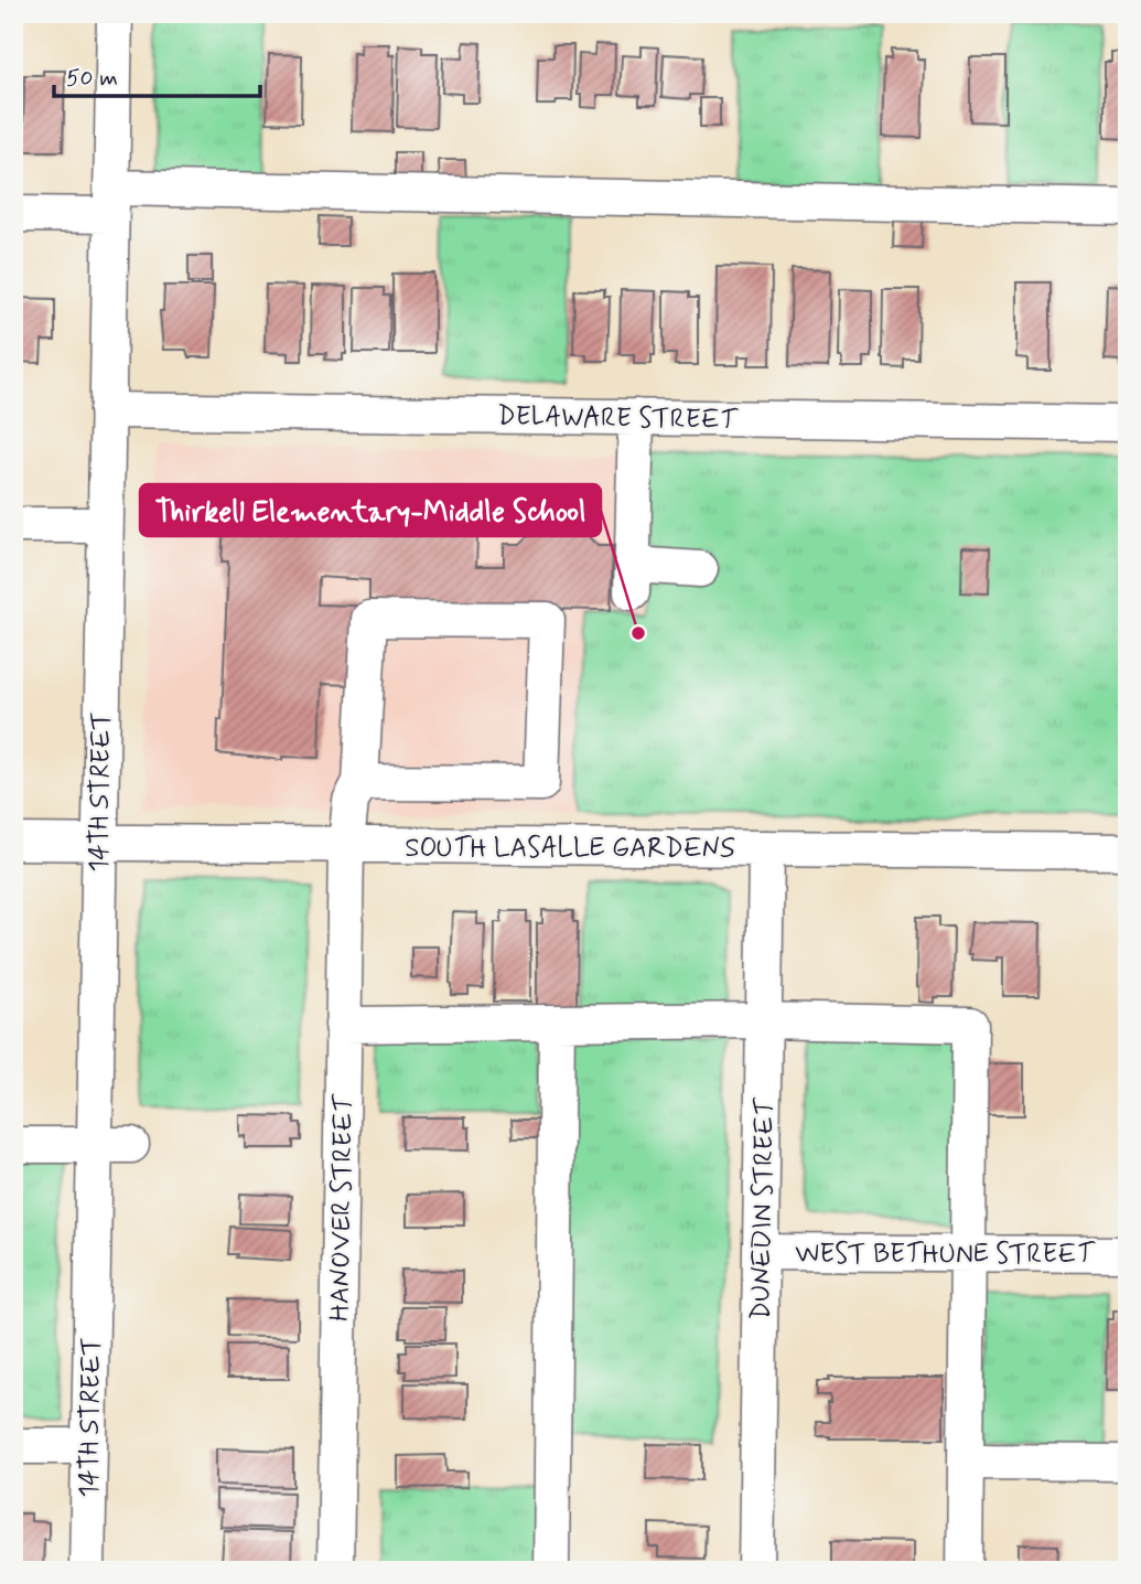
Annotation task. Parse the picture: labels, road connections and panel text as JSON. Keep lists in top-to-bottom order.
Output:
{
  "streets": {
    "street": [
      "DELAWARE STREET",
      "14TH STREET",
      "SOUTH LASALLE GARDENS",
      "HANOVER STREET",
      "DUNEDIN STREET",
      "WEST BETHUNE STREET"
    ]
  },
  "crossings": [
    ["DELAWARE STREET", "14TH STREET"],
    ["14TH STREET", "SOUTH LASALLE GARDENS"],
    ["SOUTH LASALLE GARDENS", "HANOVER STREET"],
    ["SOUTH LASALLE GARDENS", "DUNEDIN STREET"],
    ["DUNEDIN STREET", "WEST BETHUNE STREET"]
  ],
  "places": ["Thirkell Elementary-Middle School"],
  "scale_bar": "50 m"
}
